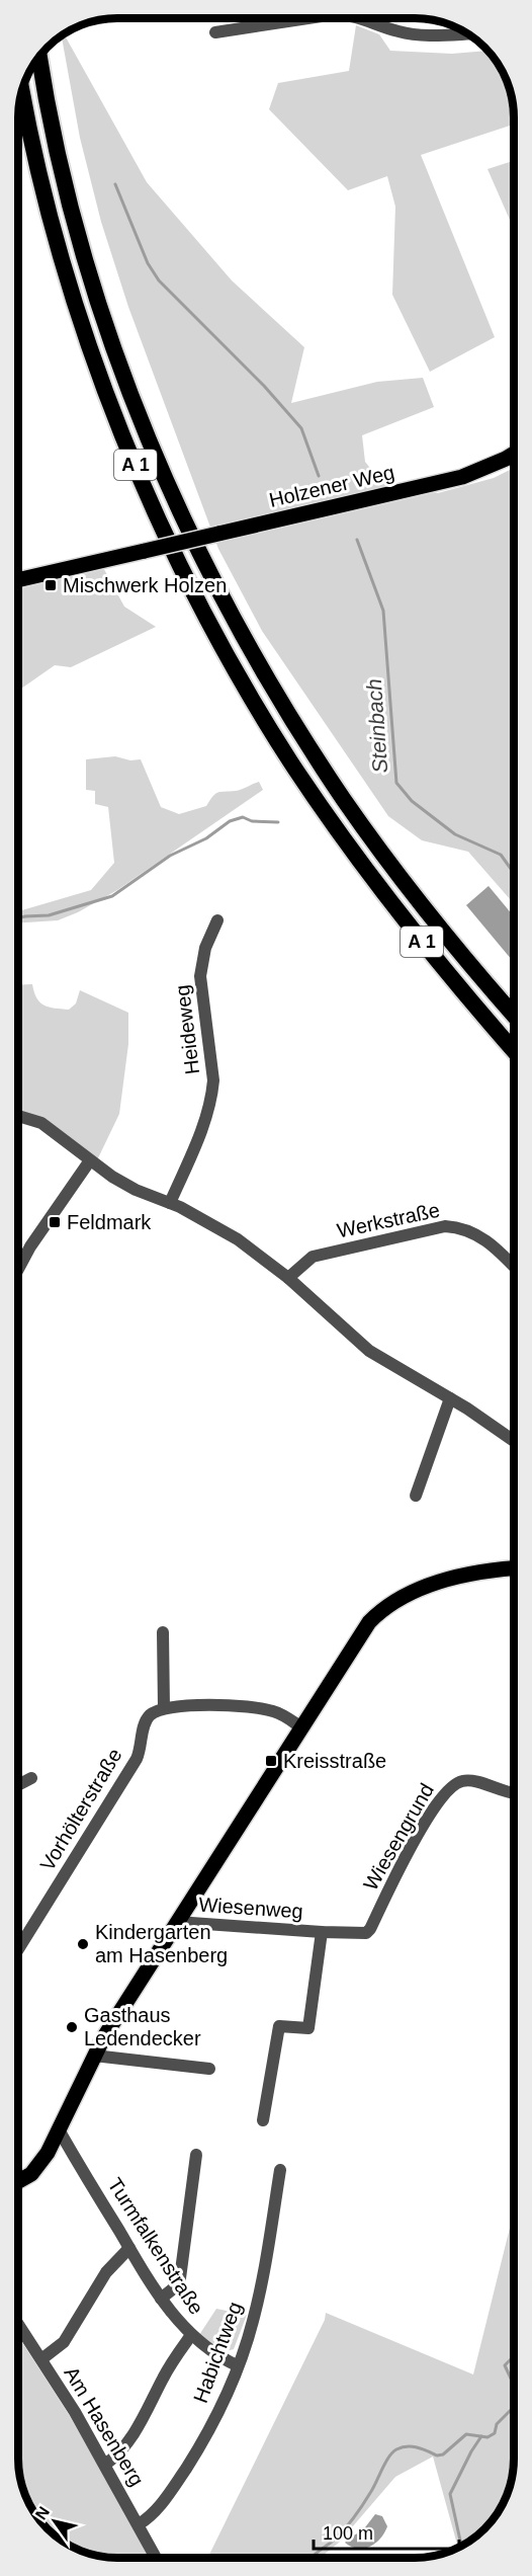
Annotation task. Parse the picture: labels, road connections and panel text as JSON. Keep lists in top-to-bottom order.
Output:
{
  "streets": {
    "highway": ["A 1"],
    "main road": ["Holzener Weg"],
    "street": [
      "Heideweg",
      "Werkstraße",
      "Vorhölterstraße",
      "Wiesengrund",
      "Wiesenweg",
      "Turmfalkenstraße",
      "Habichtweg",
      "Am Hasenberg"
    ]
  },
  "crossings": [
    ["Wiesengrund", "Wiesenweg"],
    ["Turmfalkenstraße", "Habichtweg"],
    ["Habichtweg", "Am Hasenberg"]
  ],
  "water": ["Steinbach"],
  "places": {
    "transit": ["Mischwerk Holzen", "Feldmark", "Kreisstraße"],
    "other": ["Kindergarten am Hasenberg", "Gasthaus Ledendecker"]
  },
  "scale_bar": "100 m",
  "north": "top left"
}
